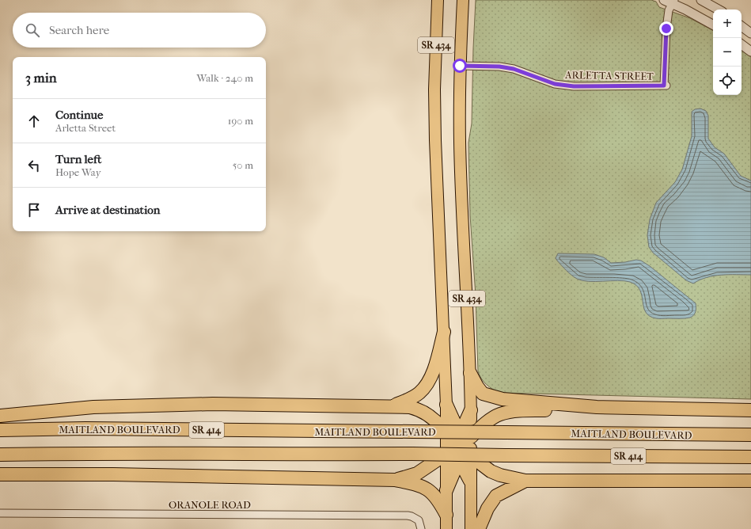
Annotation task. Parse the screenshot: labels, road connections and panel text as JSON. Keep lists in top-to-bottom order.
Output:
{
  "streets": {
    "highway": ["MAITLAND BOULEVARD", "SR 414"],
    "main road": ["SR 434"],
    "street": ["ARLETTA STREET", "ORANOLE ROAD"]
  },
  "crossings": [
    ["SR 434", "ARLETTA STREET"]
  ],
  "page": {
    "map_buttons": ["+", "−"],
    "search": "Search here",
    "heading": ["3 min", "Walk · 240 m"],
    "list": [
      ["Continue", "Arletta Street", "190 m"],
      ["Turn left", "Hope Way", "50 m"],
      "Arrive at destination"
    ]
  }
}
